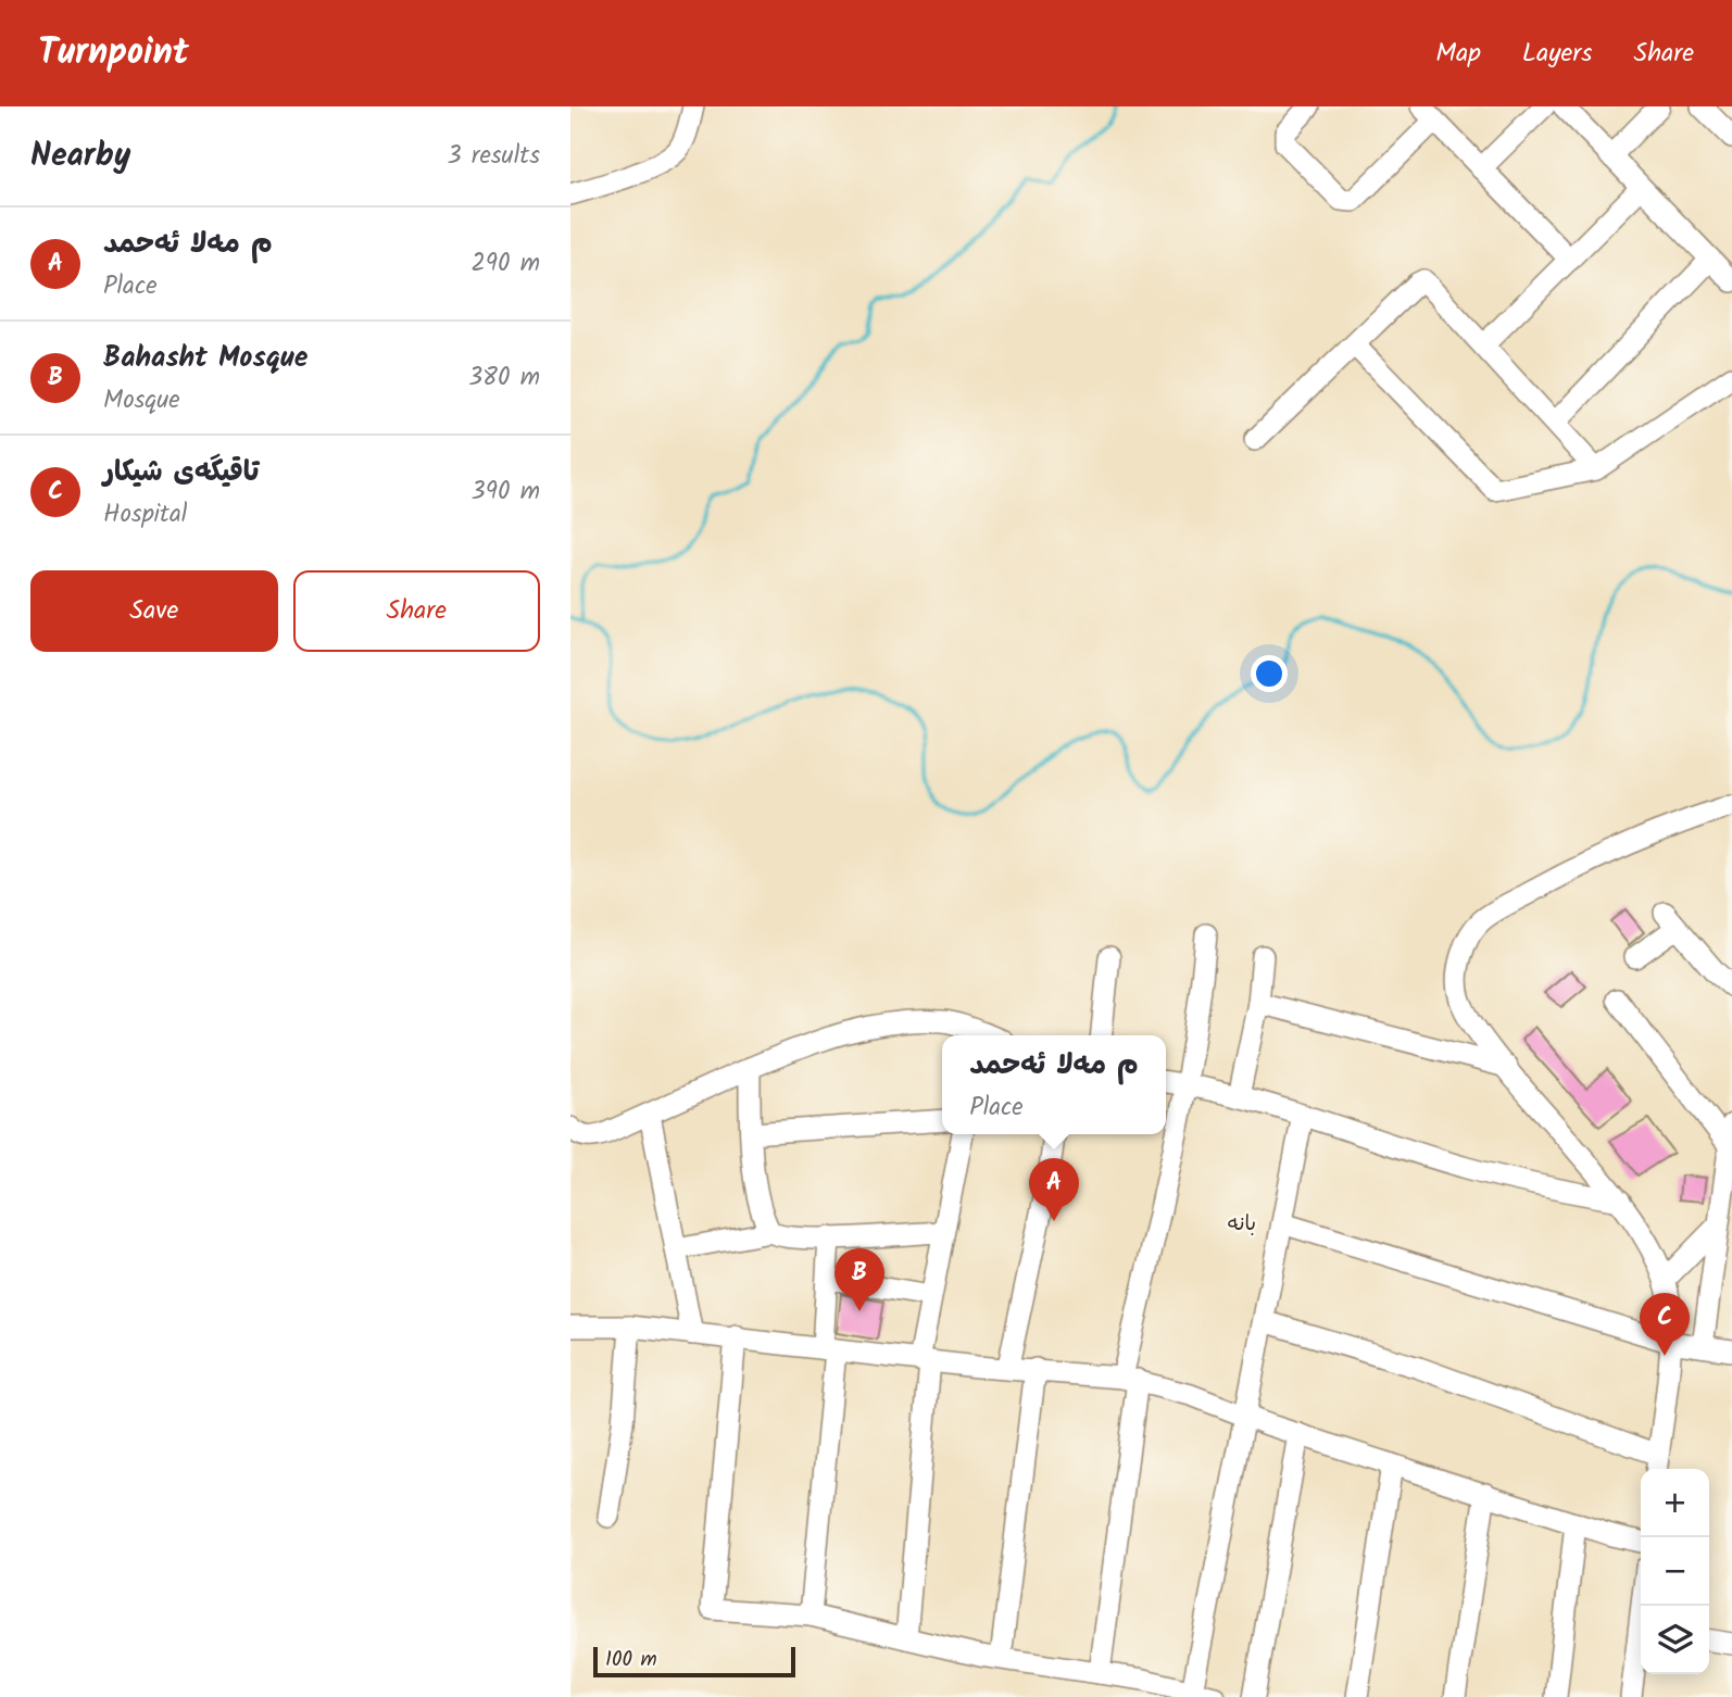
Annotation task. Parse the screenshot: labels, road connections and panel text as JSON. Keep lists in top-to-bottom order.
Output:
{
  "districts": ["بانە"],
  "scale_bar": "100 m",
  "page": {
    "header": "Turnpoint",
    "nav": ["Map", "Layers", "Share"],
    "heading": ["Nearby", "3 results"],
    "list": [
      {
        "mark": "A",
        "name": "م مەلا ئەحمد",
        "note": "Place",
        "value": "290 m"
      },
      {
        "mark": "B",
        "name": "Bahasht Mosque",
        "note": "Mosque",
        "value": "380 m"
      },
      {
        "mark": "C",
        "name": "تاقیگەی شیکار",
        "note": "Hospital",
        "value": "390 m"
      }
    ],
    "buttons": ["Save", "Share"],
    "popup": ["م مەلا ئەحمد", "Place"],
    "pins": ["A", "B", "C"],
    "map_buttons": ["+", "−"],
    "scale": "100 m"
  }
}
